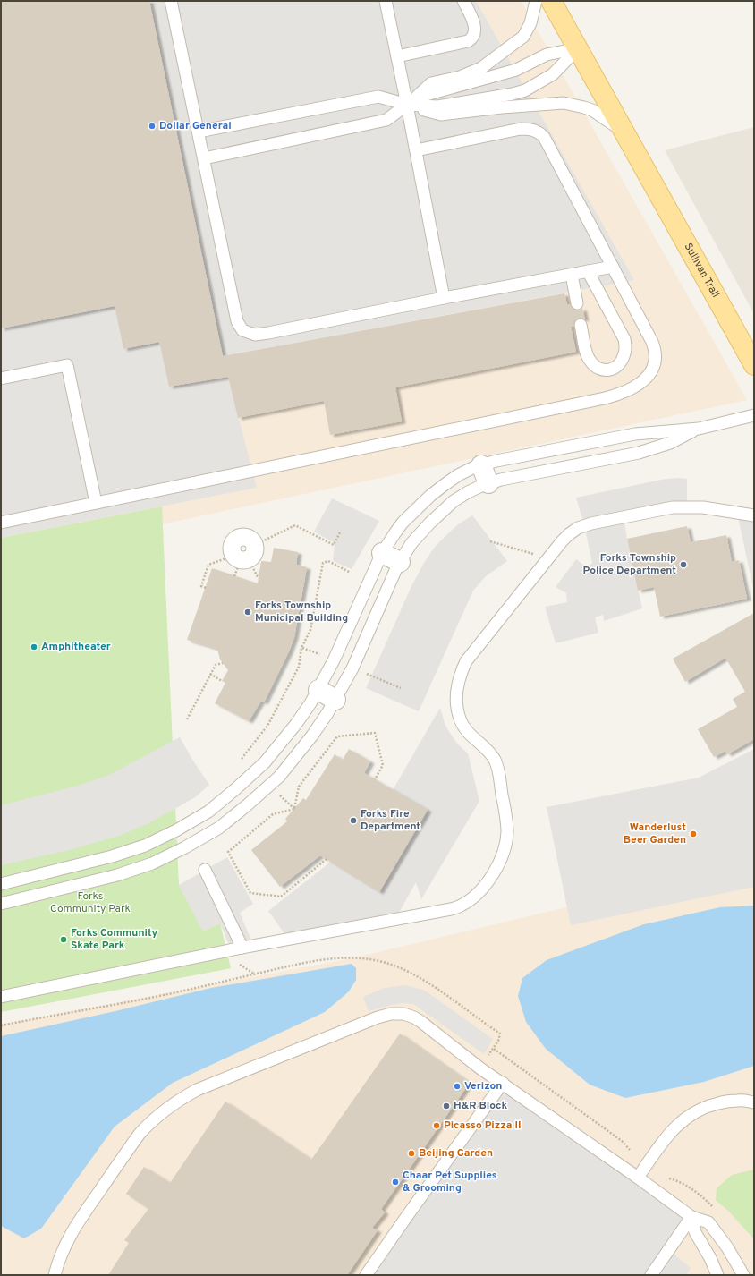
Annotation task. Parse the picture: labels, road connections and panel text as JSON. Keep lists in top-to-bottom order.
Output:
{
  "streets": {
    "main road": ["Sullivan Trail"]
  },
  "parks": ["Forks Community Park"],
  "places": [
    "Dollar General",
    "Forks Township Police Department",
    "Forks Township Municipal Building",
    "Amphitheater",
    "Forks Fire Department",
    "Wanderlust Beer Garden",
    "Forks Community Skate Park",
    "Verizon",
    "H&R Block",
    "Picasso Pizza II",
    "Beijing Garden",
    "Chaar Pet Supplies & Grooming"
  ]
}
